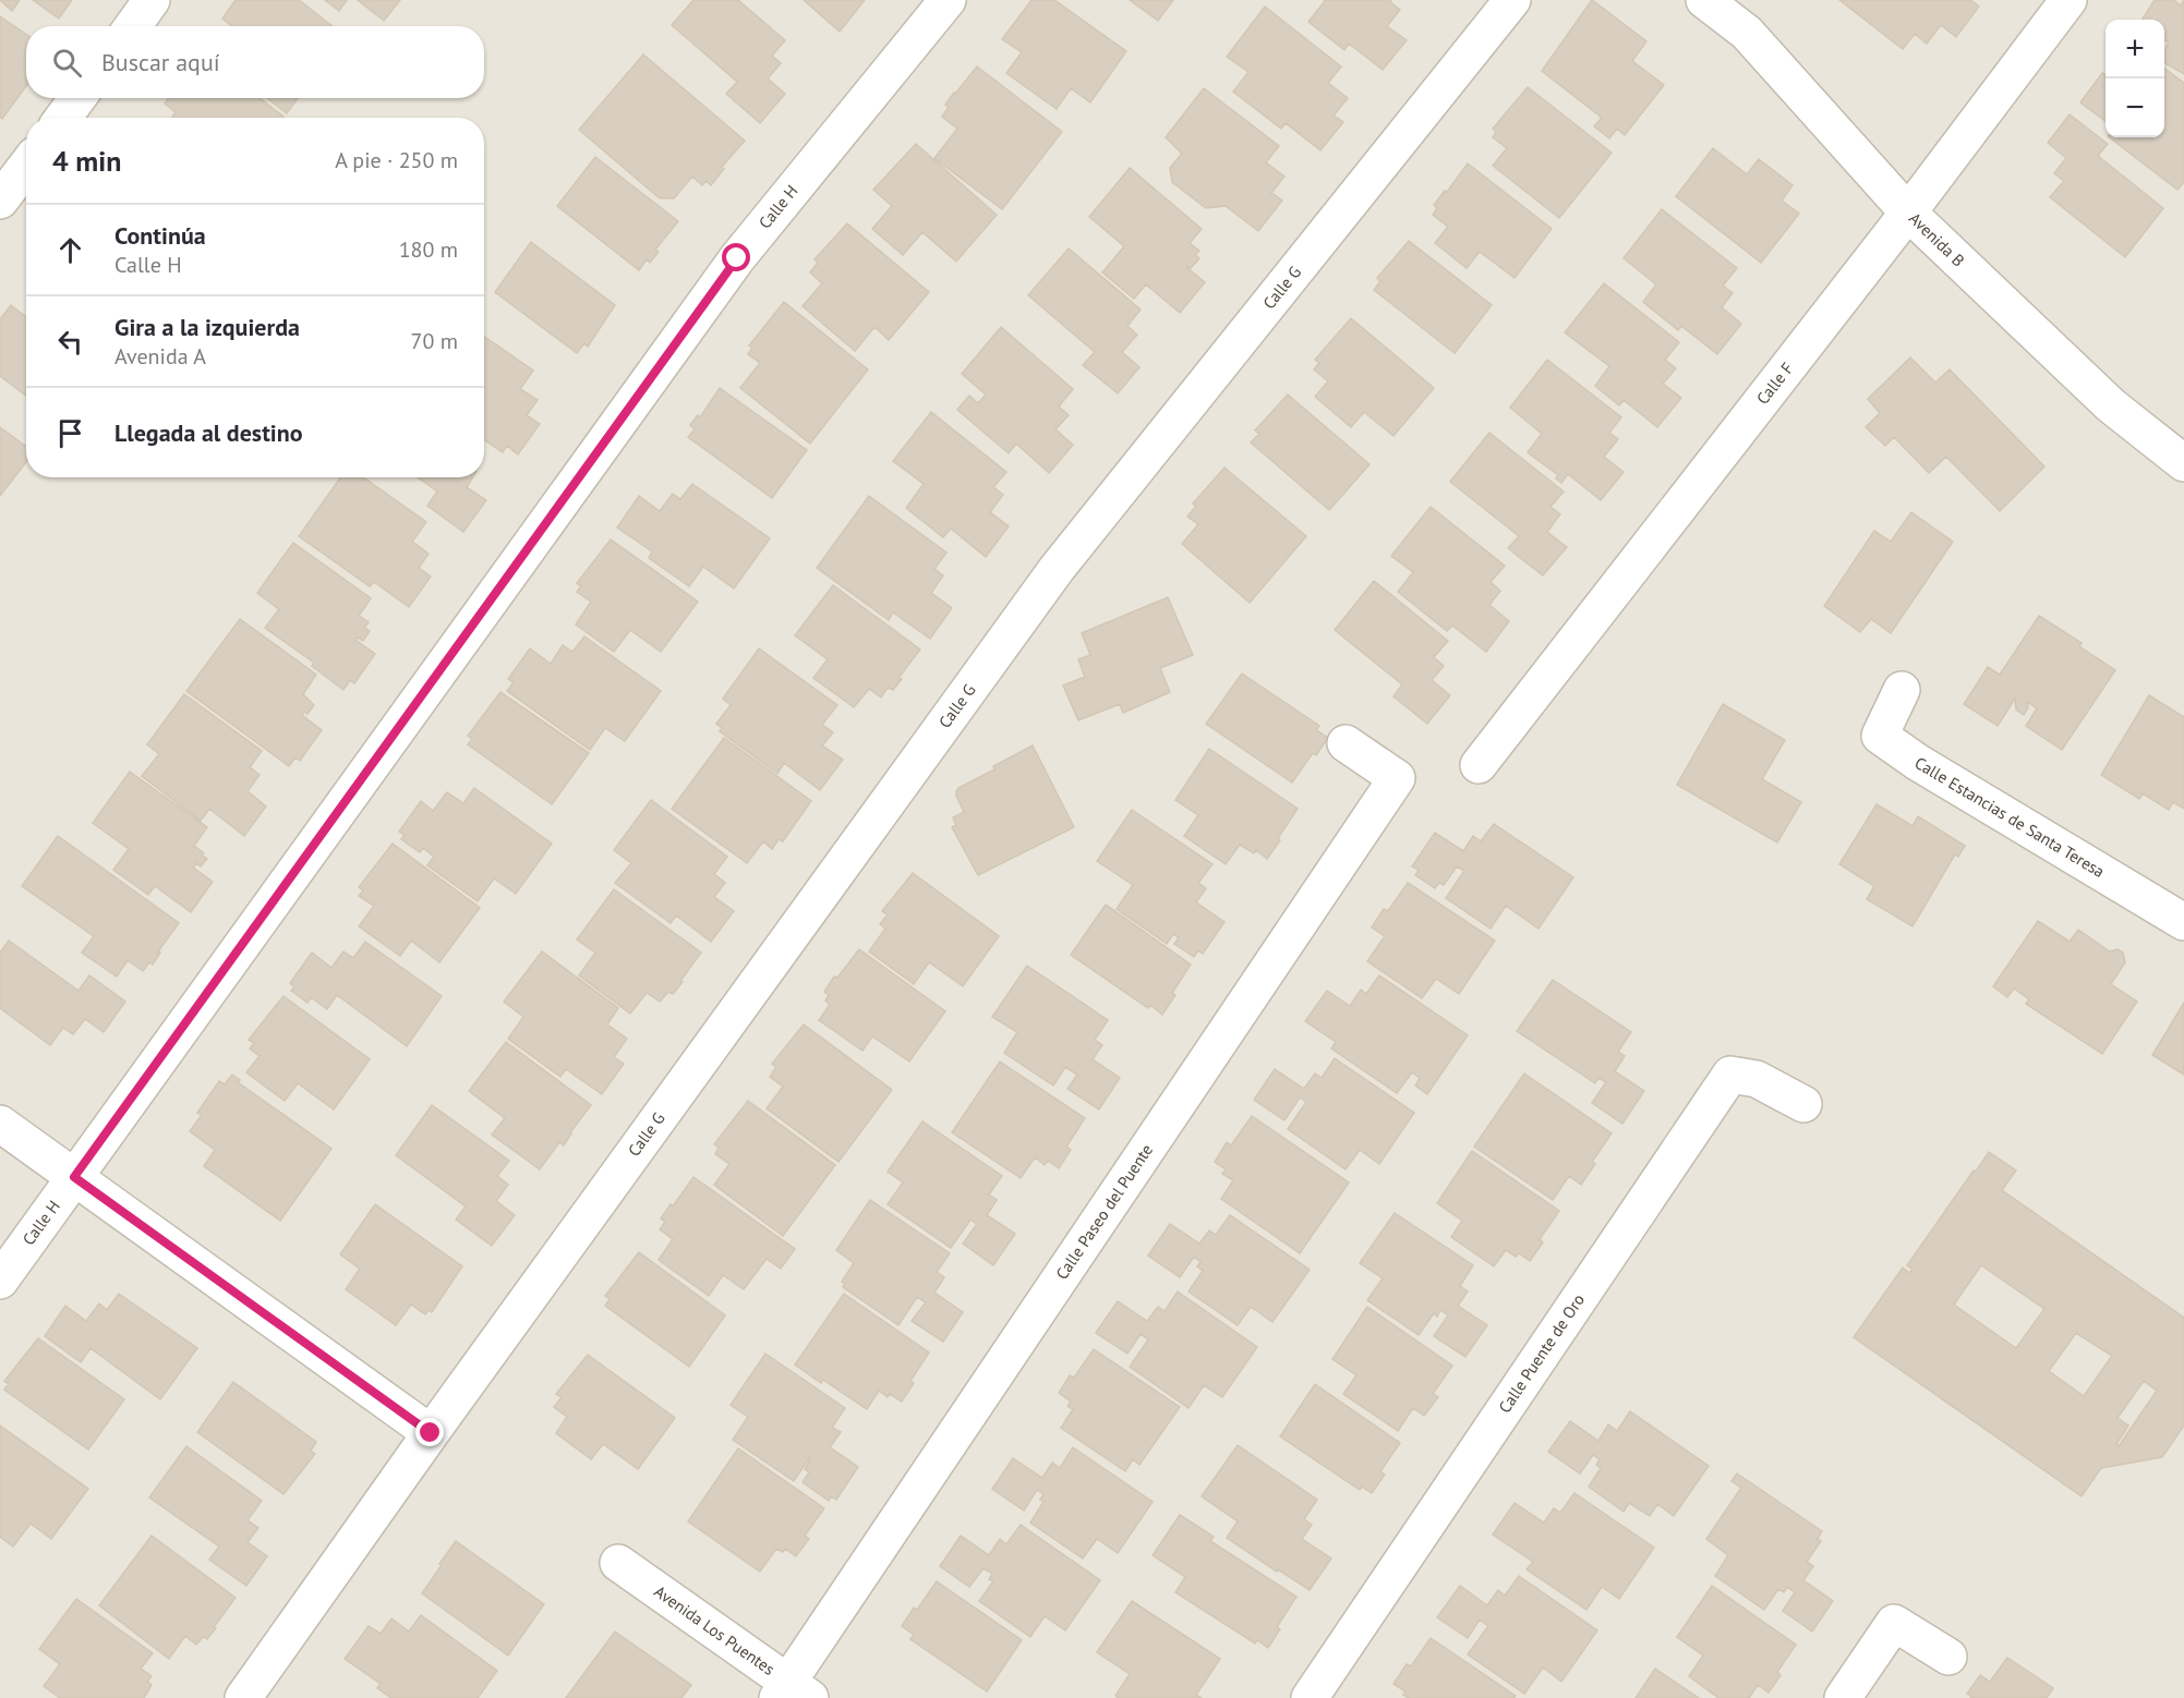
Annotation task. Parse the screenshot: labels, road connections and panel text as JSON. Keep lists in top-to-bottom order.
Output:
{
  "streets": {
    "street": [
      "Calle H",
      "Avenida B",
      "Calle G",
      "Calle F",
      "Calle Estancias de Santa Teresa",
      "Calle Paseo del Puente",
      "Calle Puente de Oro",
      "Avenida Los Puentes"
    ]
  },
  "crossings": [
    ["Avenida B", "Calle F"],
    ["Calle Paseo del Puente", "Avenida Los Puentes"]
  ],
  "page": {
    "map_buttons": ["+", "−"],
    "search": "Buscar aquí",
    "heading": ["4 min", "A pie · 250 m"],
    "list": [
      ["Continúa", "Calle H", "180 m"],
      ["Gira a la izquierda", "Avenida A", "70 m"],
      "Llegada al destino"
    ]
  }
}
